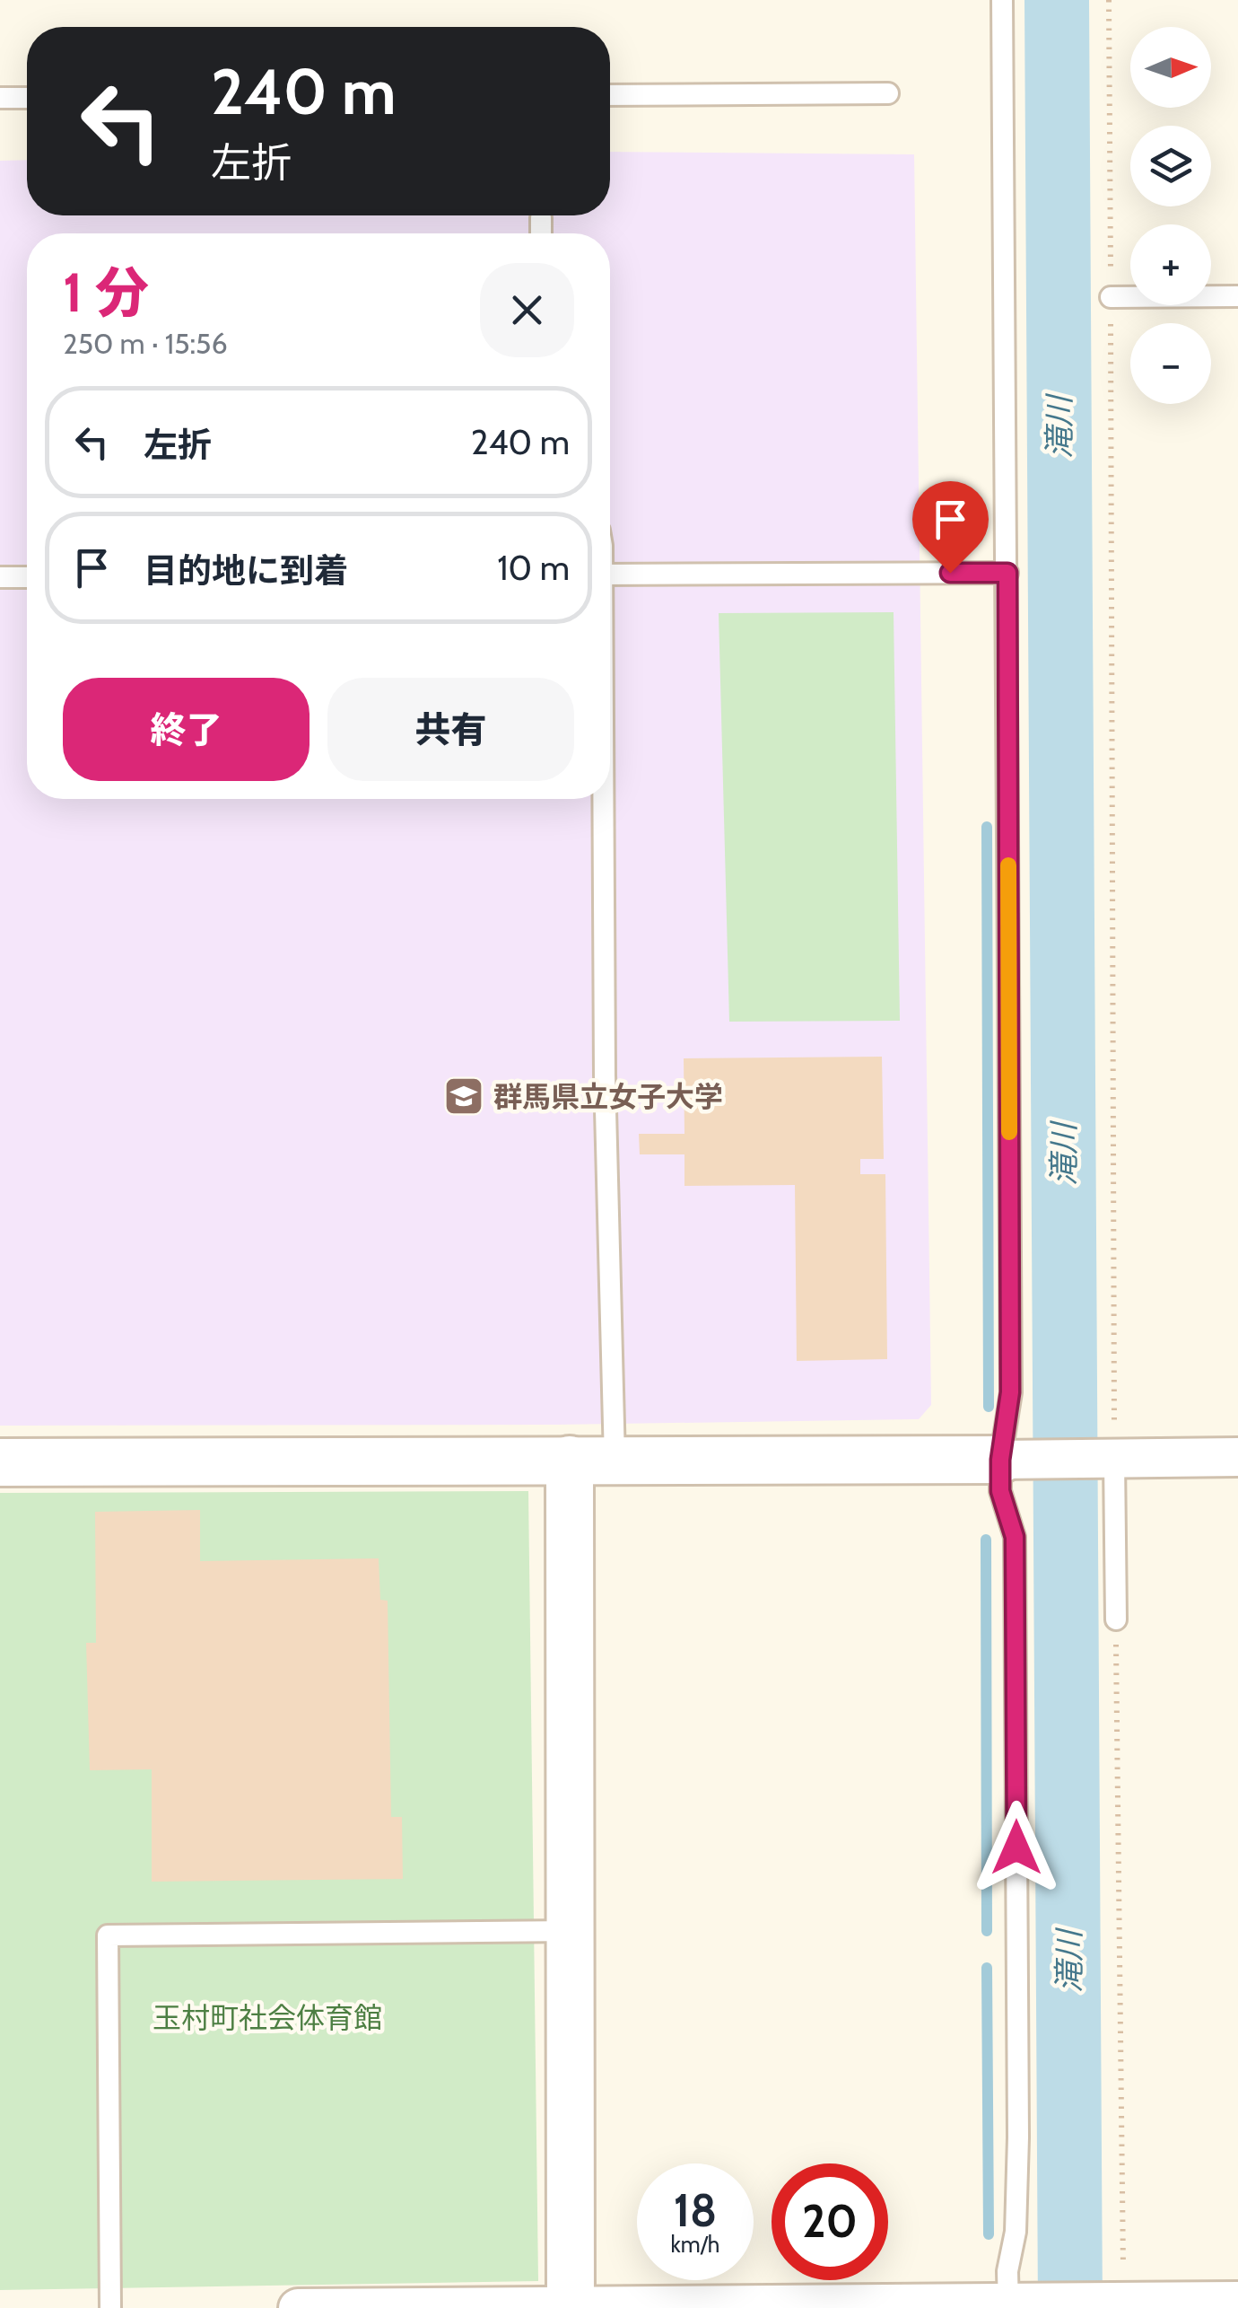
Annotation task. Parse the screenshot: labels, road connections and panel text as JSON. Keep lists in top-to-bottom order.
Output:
{
  "water": ["滝川"],
  "parks": ["玉村町社会体育館"],
  "places": {
    "school or university": ["群馬県立女子大学"]
  },
  "north": "right",
  "page": {
    "map_buttons": ["+", "−"],
    "turn": ["240 m", "左折"],
    "heading": ["1 分", "250 m · 15:56"],
    "list": [
      {
        "name": "左折",
        "value": "240 m"
      },
      {
        "name": "目的地に到着",
        "value": "10 m"
      }
    ],
    "buttons": ["終了", "共有"],
    "speed": "18 km/h",
    "limit": "20"
  }
}
